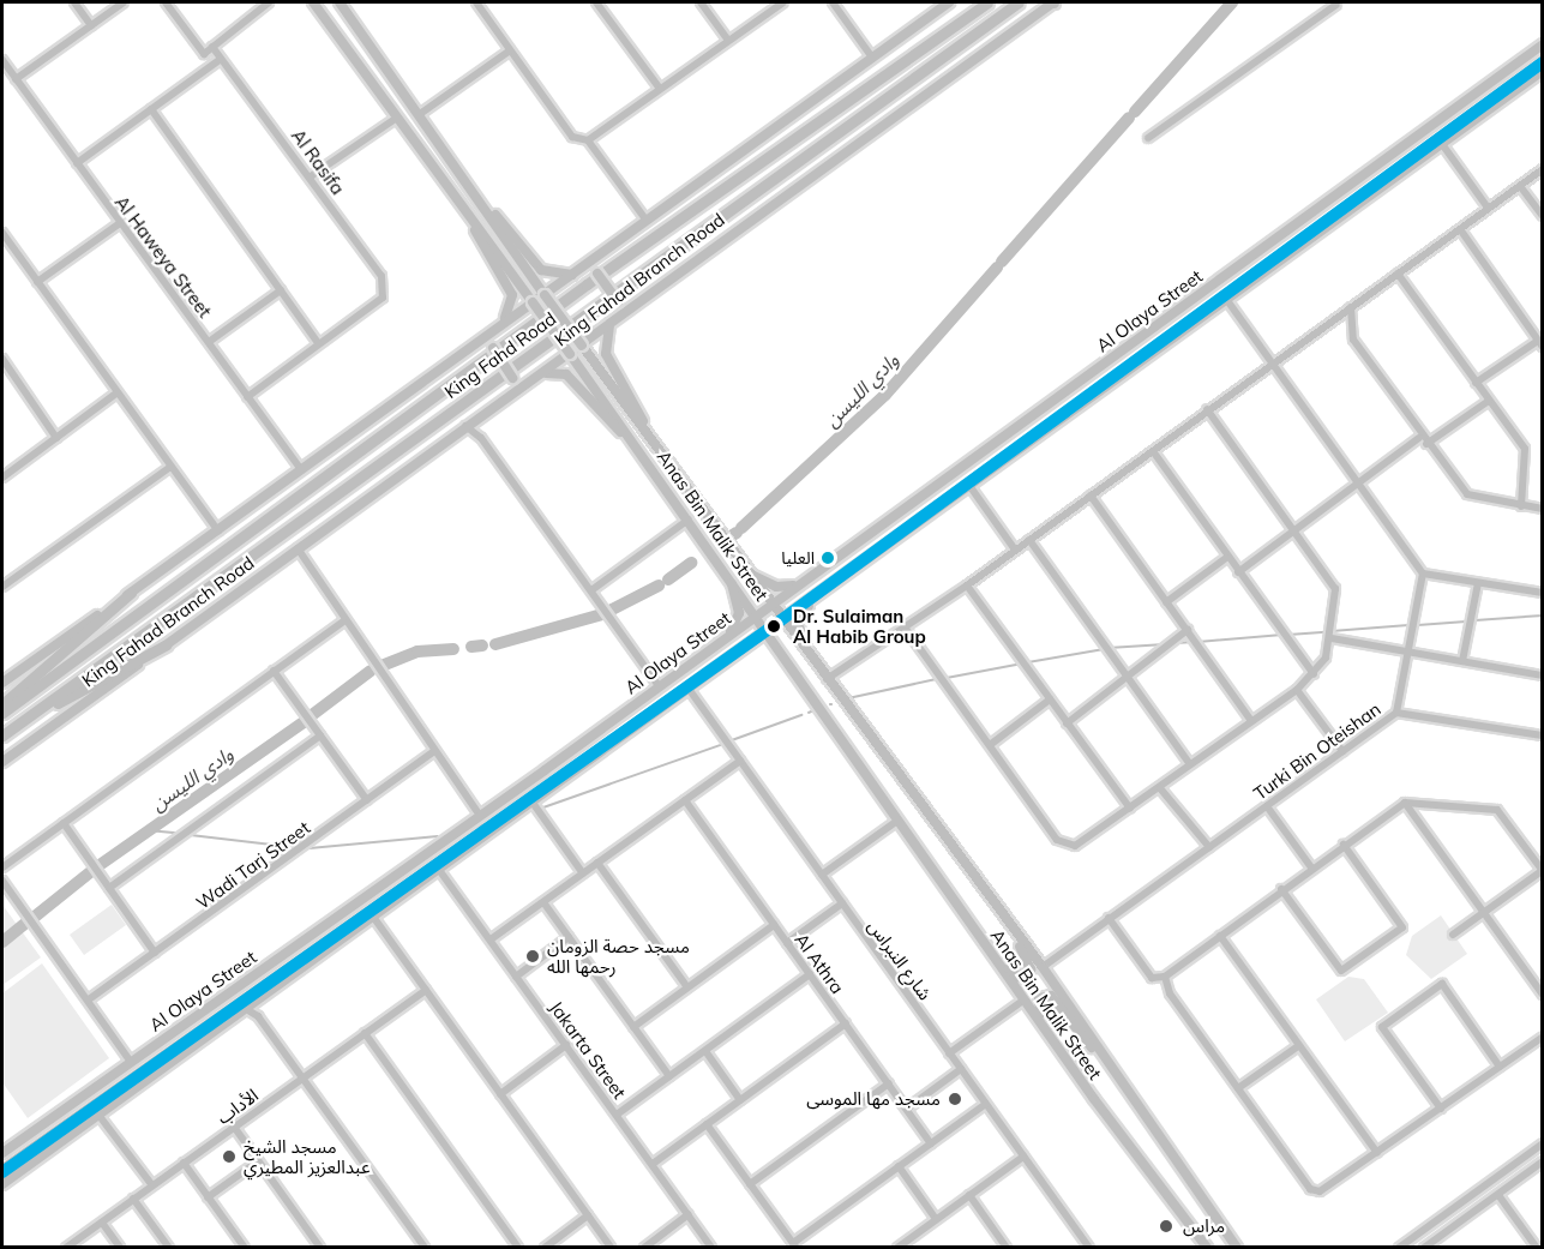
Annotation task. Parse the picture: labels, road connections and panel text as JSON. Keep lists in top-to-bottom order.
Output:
{
  "streets": {
    "highway": ["King Fahd Road"],
    "main road": ["King Fahad Branch Road", "Al Olaya Street", "Anas Bin Malik Street"],
    "street": [
      "Al Rasifa",
      "Al Haweya Street",
      "Turki Bin Oteishan",
      "Wadi Tarj Street",
      "شارع النبراس",
      "Al Athra",
      "Jakarta Street",
      "الأداب"
    ]
  },
  "crossings": [
    ["Al Rasifa", "Al Haweya Street"],
    ["King Fahad Branch Road", "Anas Bin Malik Street"],
    ["Al Olaya Street", "Anas Bin Malik Street"],
    ["Al Olaya Street", "شارع النبراس"],
    ["Al Olaya Street", "Jakarta Street"]
  ],
  "water": ["وادي الليسن"],
  "places": [
    "العليا",
    "Dr. Sulaiman Al Habib Group",
    "مسجد حصة الزومان رحمها الله",
    "مسجد مها الموسى",
    "مسجد الشيخ عبدالعزيز المطيري",
    "مراس"
  ]
}
